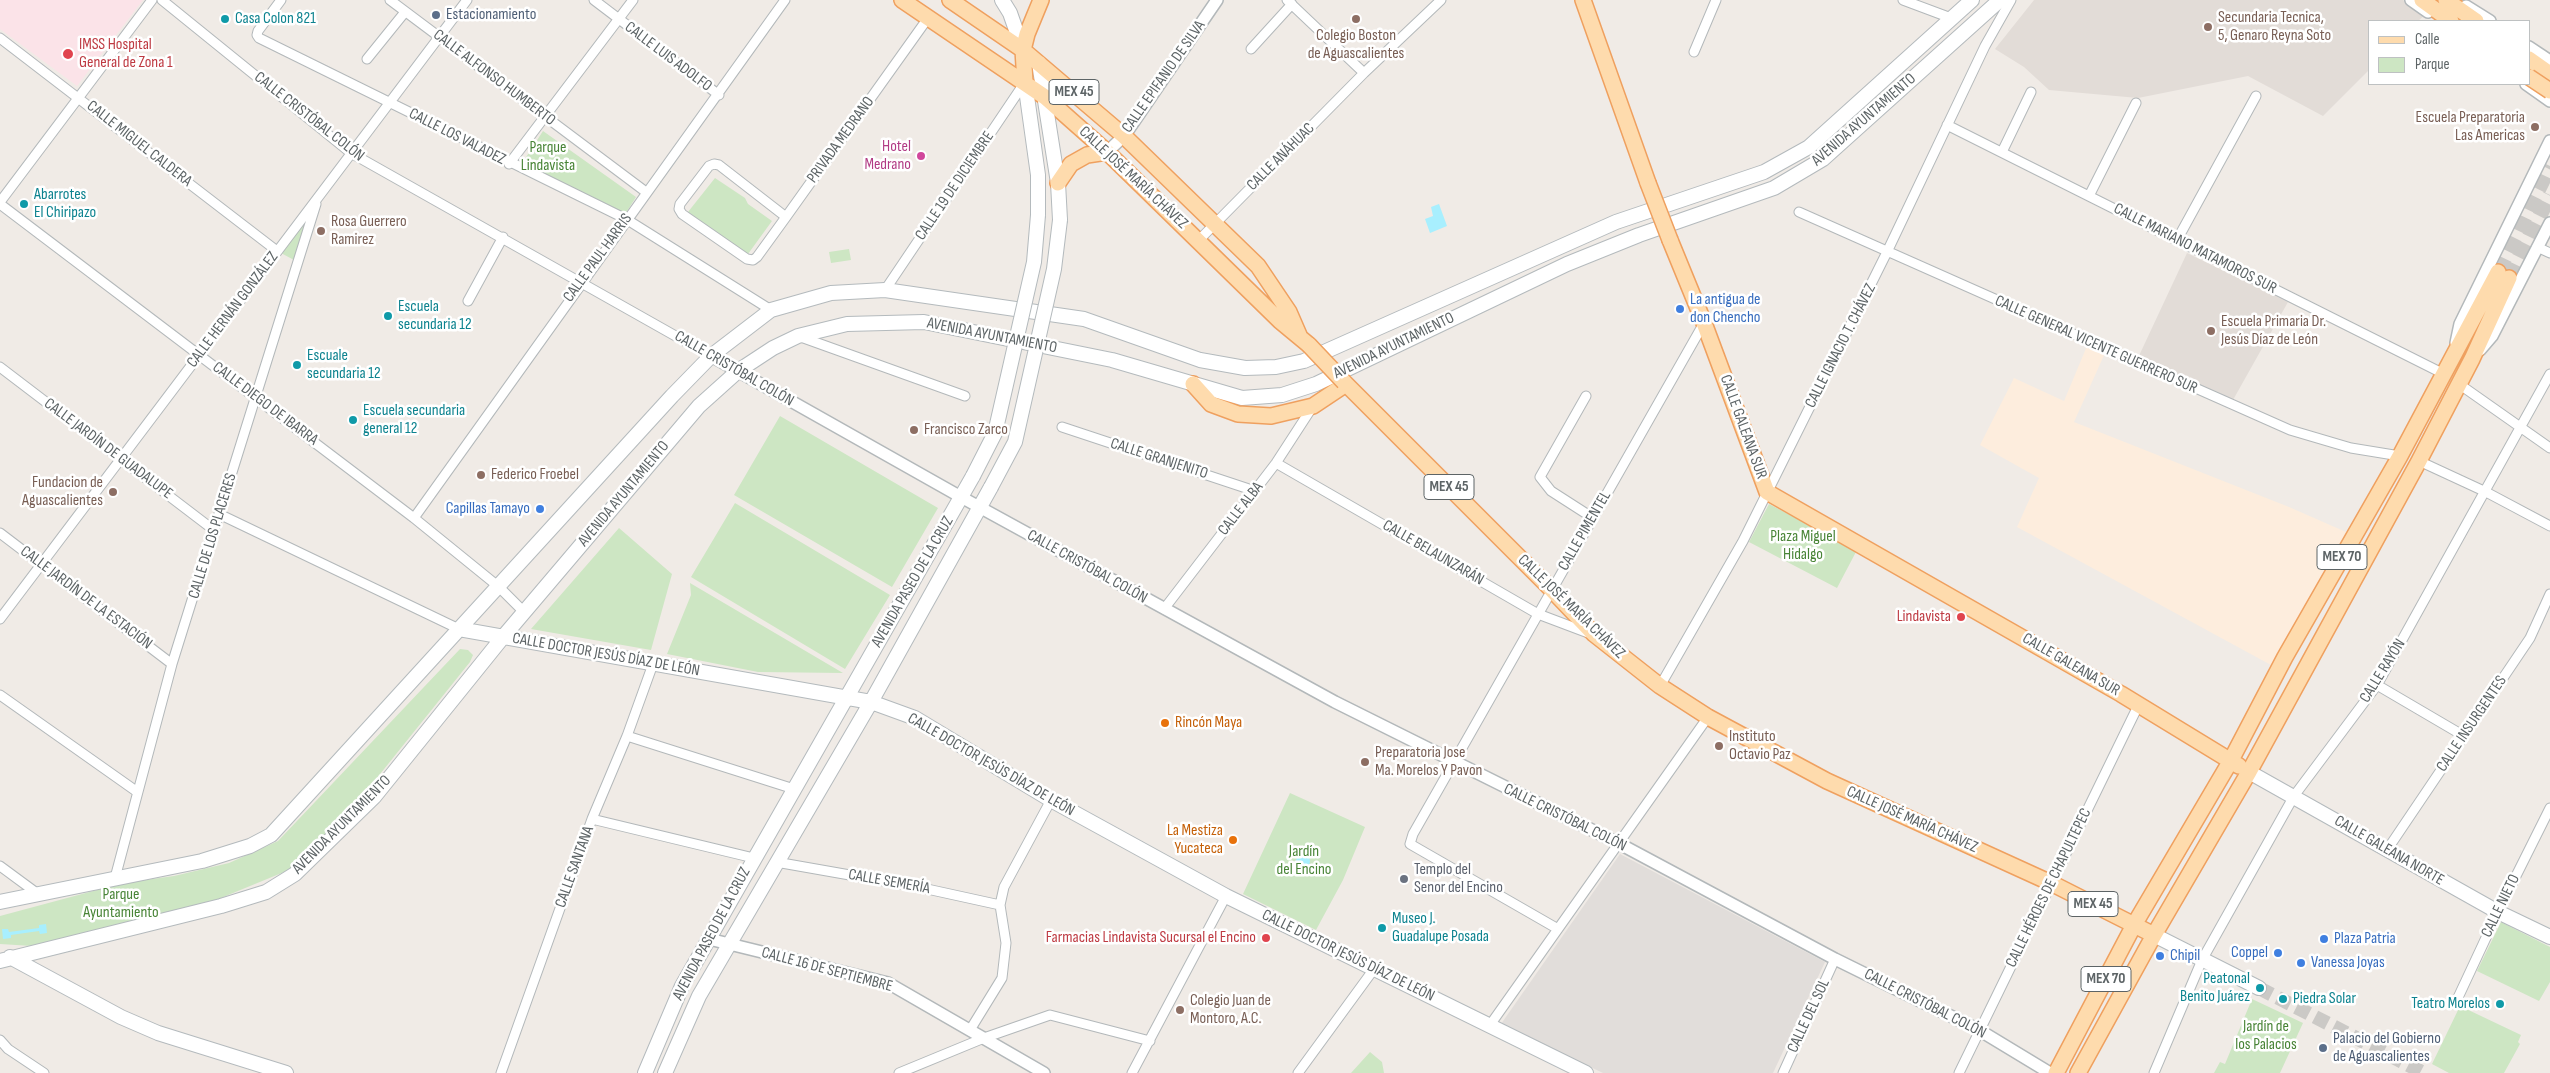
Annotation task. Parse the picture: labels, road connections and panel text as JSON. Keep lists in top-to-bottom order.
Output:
{
  "streets": {
    "main road": [
      "MEX 45",
      "AVENIDA AYUNTAMIENTO",
      "CALLE JOSÉ MARÍA CHÁVEZ",
      "CALLE GALEANA SUR",
      "MEX 70",
      "AVENIDA PASEO DE LA CRUZ",
      "CALLE DOCTOR JESÚS DÍAZ DE LEÓN",
      "CALLE GALEANA NORTE"
    ],
    "street": [
      "CALLE LUIS ADOLFO",
      "CALLE EPIFANIO DE SILVA",
      "CALLE ALFONSO HUMBERTO",
      "CALLE CRISTÓBAL COLÓN",
      "CALLE LOS VALADEZ",
      "PRIVADA MEDRANO",
      "CALLE MIGUEL CALDERA",
      "CALLE ANÁHUAC",
      "CALLE 19 DE DICIEMBRE",
      "CALLE MARIANO MATAMOROS SUR",
      "CALLE PAUL HARRIS",
      "CALLE HERNÁN GONZÁLEZ",
      "CALLE GENERAL VICENTE GUERRERO SUR",
      "CALLE IGNACIO T. CHÁVEZ",
      "CALLE DIEGO DE IBARRA",
      "CALLE JARDÍN DE GUADALUPE",
      "CALLE GRANJENITO",
      "CALLE ALBA",
      "CALLE PIMENTEL",
      "CALLE DE LOS PLACERES",
      "CALLE BELAUNZARÁN",
      "CALLE JARDÍN DE LA ESTACIÓN",
      "CALLE RAYÓN",
      "CALLE INSURGENTES",
      "CALLE SANTANA",
      "CALLE SEMERÍA",
      "CALLE HÉROES DE CHAPULTEPEC",
      "CALLE NIETO",
      "CALLE 16 DE SEPTIEMBRE",
      "CALLE DEL SOL"
    ]
  },
  "crossings": [
    ["CALLE LUIS ADOLFO", "CALLE PAUL HARRIS"],
    ["CALLE EPIFANIO DE SILVA", "CALLE JOSÉ MARÍA CHÁVEZ"],
    ["CALLE ALFONSO HUMBERTO", "CALLE PAUL HARRIS"],
    ["CALLE ALFONSO HUMBERTO", "CALLE HERNÁN GONZÁLEZ"],
    ["MEX 45", "CALLE JOSÉ MARÍA CHÁVEZ"],
    ["MEX 45", "MEX 70"],
    ["CALLE CRISTÓBAL COLÓN", "AVENIDA AYUNTAMIENTO"],
    ["CALLE CRISTÓBAL COLÓN", "CALLE PAUL HARRIS"],
    ["CALLE CRISTÓBAL COLÓN", "CALLE HERNÁN GONZÁLEZ"],
    ["CALLE CRISTÓBAL COLÓN", "CALLE ALBA"],
    ["CALLE CRISTÓBAL COLÓN", "CALLE PIMENTEL"],
    ["CALLE CRISTÓBAL COLÓN", "AVENIDA PASEO DE LA CRUZ"],
    ["CALLE CRISTÓBAL COLÓN", "CALLE HÉROES DE CHAPULTEPEC"],
    ["CALLE CRISTÓBAL COLÓN", "CALLE DEL SOL"],
    ["AVENIDA AYUNTAMIENTO", "CALLE LOS VALADEZ"],
    ["AVENIDA AYUNTAMIENTO", "CALLE 19 DE DICIEMBRE"],
    ["AVENIDA AYUNTAMIENTO", "CALLE DIEGO DE IBARRA"],
    ["AVENIDA AYUNTAMIENTO", "CALLE DE LOS PLACERES"],
    ["AVENIDA AYUNTAMIENTO", "CALLE DOCTOR JESÚS DÍAZ DE LEÓN"],
    ["CALLE LOS VALADEZ", "CALLE PAUL HARRIS"],
    ["CALLE LOS VALADEZ", "CALLE HERNÁN GONZÁLEZ"],
    ["PRIVADA MEDRANO", "CALLE JOSÉ MARÍA CHÁVEZ"],
    ["CALLE MIGUEL CALDERA", "CALLE HERNÁN GONZÁLEZ"],
    ["CALLE ANÁHUAC", "CALLE JOSÉ MARÍA CHÁVEZ"],
    ["CALLE JOSÉ MARÍA CHÁVEZ", "CALLE 19 DE DICIEMBRE"],
    ["CALLE JOSÉ MARÍA CHÁVEZ", "CALLE IGNACIO T. CHÁVEZ"],
    ["CALLE JOSÉ MARÍA CHÁVEZ", "CALLE PIMENTEL"],
    ["CALLE JOSÉ MARÍA CHÁVEZ", "CALLE BELAUNZARÁN"],
    ["CALLE JOSÉ MARÍA CHÁVEZ", "MEX 70"],
    ["CALLE JOSÉ MARÍA CHÁVEZ", "AVENIDA PASEO DE LA CRUZ"],
    ["CALLE JOSÉ MARÍA CHÁVEZ", "CALLE HÉROES DE CHAPULTEPEC"],
    ["CALLE 19 DE DICIEMBRE", "AVENIDA PASEO DE LA CRUZ"],
    ["CALLE MARIANO MATAMOROS SUR", "CALLE IGNACIO T. CHÁVEZ"],
    ["CALLE MARIANO MATAMOROS SUR", "MEX 70"],
    ["CALLE PAUL HARRIS", "CALLE DIEGO DE IBARRA"],
    ["CALLE HERNÁN GONZÁLEZ", "CALLE DIEGO DE IBARRA"],
    ["CALLE HERNÁN GONZÁLEZ", "CALLE JARDÍN DE GUADALUPE"],
    ["CALLE HERNÁN GONZÁLEZ", "CALLE DE LOS PLACERES"],
    ["CALLE HERNÁN GONZÁLEZ", "CALLE JARDÍN DE LA ESTACIÓN"],
    ["CALLE GENERAL VICENTE GUERRERO SUR", "CALLE IGNACIO T. CHÁVEZ"],
    ["CALLE GENERAL VICENTE GUERRERO SUR", "MEX 70"],
    ["CALLE IGNACIO T. CHÁVEZ", "CALLE GALEANA SUR"],
    ["CALLE DIEGO DE IBARRA", "CALLE DE LOS PLACERES"],
    ["CALLE GALEANA SUR", "CALLE PIMENTEL"],
    ["CALLE GALEANA SUR", "MEX 70"],
    ["CALLE GALEANA SUR", "CALLE GALEANA NORTE"],
    ["CALLE GALEANA SUR", "CALLE HÉROES DE CHAPULTEPEC"],
    ["CALLE JARDÍN DE GUADALUPE", "CALLE DE LOS PLACERES"],
    ["CALLE GRANJENITO", "CALLE ALBA"],
    ["CALLE ALBA", "CALLE BELAUNZARÁN"],
    ["CALLE PIMENTEL", "CALLE BELAUNZARÁN"],
    ["CALLE DE LOS PLACERES", "CALLE JARDÍN DE LA ESTACIÓN"],
    ["CALLE DE LOS PLACERES", "CALLE DOCTOR JESÚS DÍAZ DE LEÓN"],
    ["MEX 70", "CALLE GALEANA NORTE"],
    ["AVENIDA PASEO DE LA CRUZ", "CALLE DOCTOR JESÚS DÍAZ DE LEÓN"],
    ["AVENIDA PASEO DE LA CRUZ", "CALLE SEMERÍA"],
    ["AVENIDA PASEO DE LA CRUZ", "CALLE 16 DE SEPTIEMBRE"],
    ["CALLE DOCTOR JESÚS DÍAZ DE LEÓN", "CALLE SANTANA"],
    ["CALLE RAYÓN", "CALLE GALEANA NORTE"],
    ["CALLE INSURGENTES", "CALLE GALEANA NORTE"],
    ["CALLE GALEANA NORTE", "CALLE NIETO"]
  ],
  "parks": [
    "Parque Lindavista",
    "Plaza Miguel Hidalgo",
    "Jardín del Encino",
    "Parque Ayuntamiento",
    "Jardín de los Palacios"
  ],
  "places": [
    "Estacionamiento",
    "Casa Colon 821",
    "Colegio Boston de Aguascalientes",
    "Secundaria Tecnica, 5, Genaro Reyna Soto",
    "IMSS Hospital General de Zona 1",
    "Escuela Preparatoria Las Americas",
    "Hotel Medrano",
    "Abarrotes El Chiripazo",
    "Rosa Guerrero Ramirez",
    "La antigua de don Chencho",
    "Escuela secundaria 12",
    "Escuela Primaria Dr. Jesús Díaz de León",
    "Escuale secundaria 12",
    "Escuela secundaria general 12",
    "Francisco Zarco",
    "Federico Froebel",
    "Fundacion de Aguascalientes",
    "Capillas Tamayo",
    "Lindavista",
    "Rincón Maya",
    "Instituto Octavio Paz",
    "Preparatoria Jose Ma. Morelos Y Pavon",
    "La Mestiza Yucateca",
    "Templo del Senor del Encino",
    "Museo J. Guadalupe Posada",
    "Farmacias Lindavista Sucursal el Encino",
    "Plaza Patria",
    "Coppel",
    "Chipil",
    "Vanessa Joyas",
    "Peatonal Benito Juárez",
    "Piedra Solar",
    "Teatro Morelos",
    "Colegio Juan de Montoro, A.C.",
    "Palacio del Gobierno de Aguascalientes"
  ],
  "legend": ["Calle", "Parque"]
}
